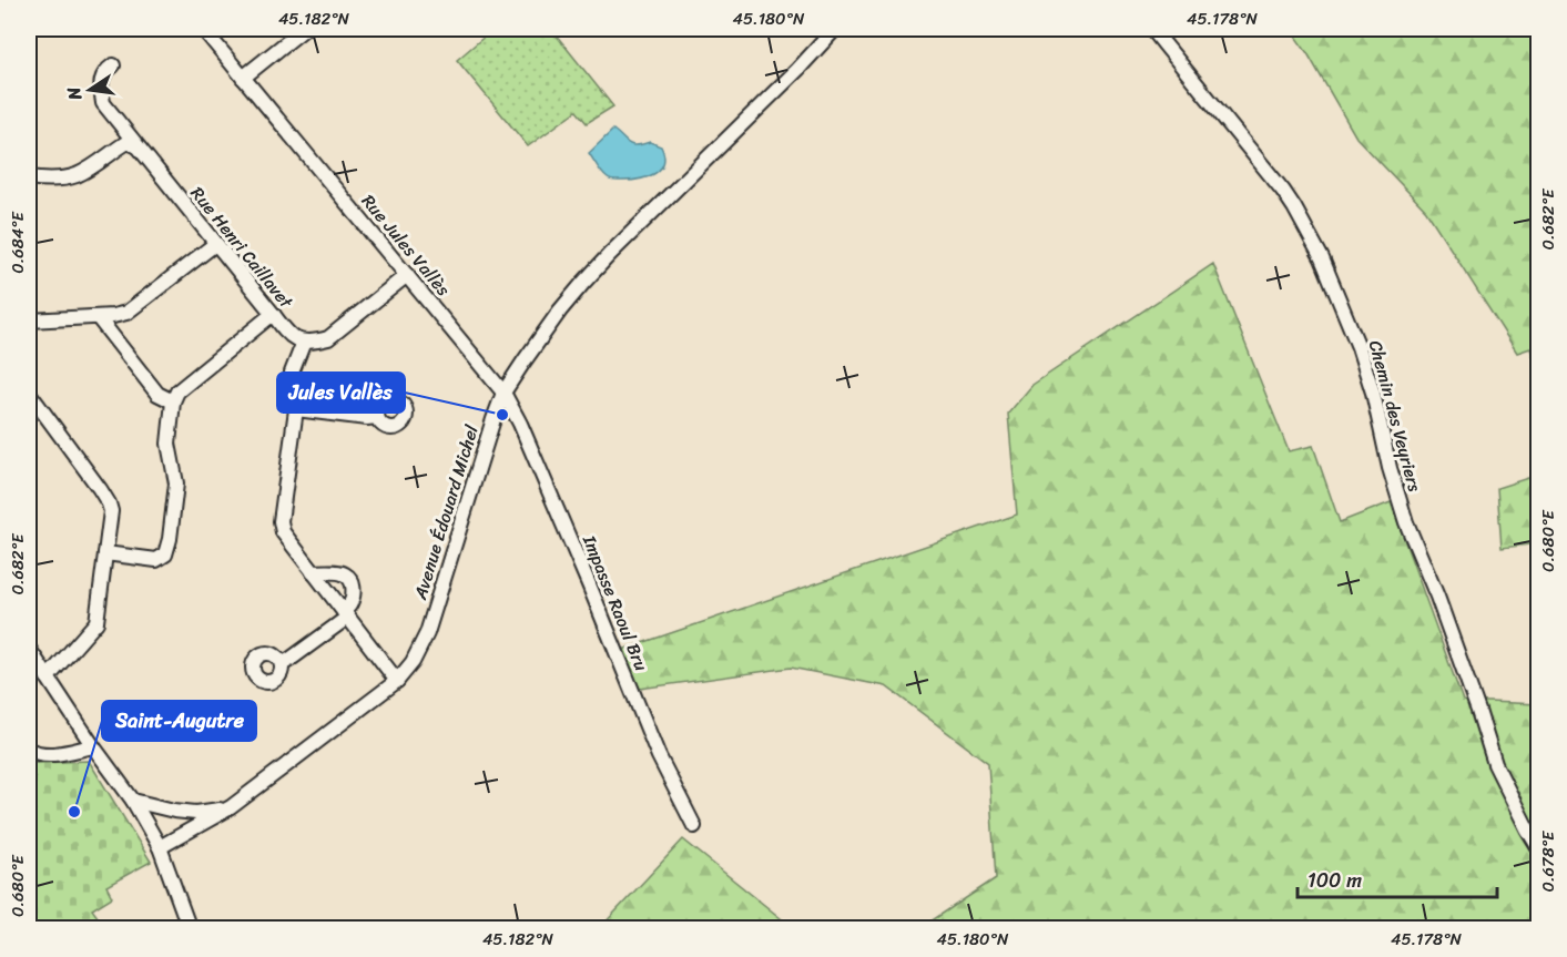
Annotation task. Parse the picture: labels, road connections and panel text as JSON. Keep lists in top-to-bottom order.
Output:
{
  "streets": {
    "street": [
      "Rue Jules Vallès",
      "Rue Henri Caillavet",
      "Chemin des Veyriers",
      "Avenue Édouard Michel",
      "Impasse Raoul Bru"
    ]
  },
  "crossings": [
    ["Rue Jules Vallès", "Avenue Édouard Michel"],
    ["Rue Jules Vallès", "Impasse Raoul Bru"],
    ["Avenue Édouard Michel", "Impasse Raoul Bru"]
  ],
  "places": ["Jules Vallès", "Saint-Augutre"],
  "scale_bar": "100 m",
  "north": "left",
  "coordinates": [
    "45.182°N",
    "45.180°N",
    "45.178°N",
    "0.682°E",
    "0.684°E",
    "0.680°E",
    "0.678°E"
  ]
}
